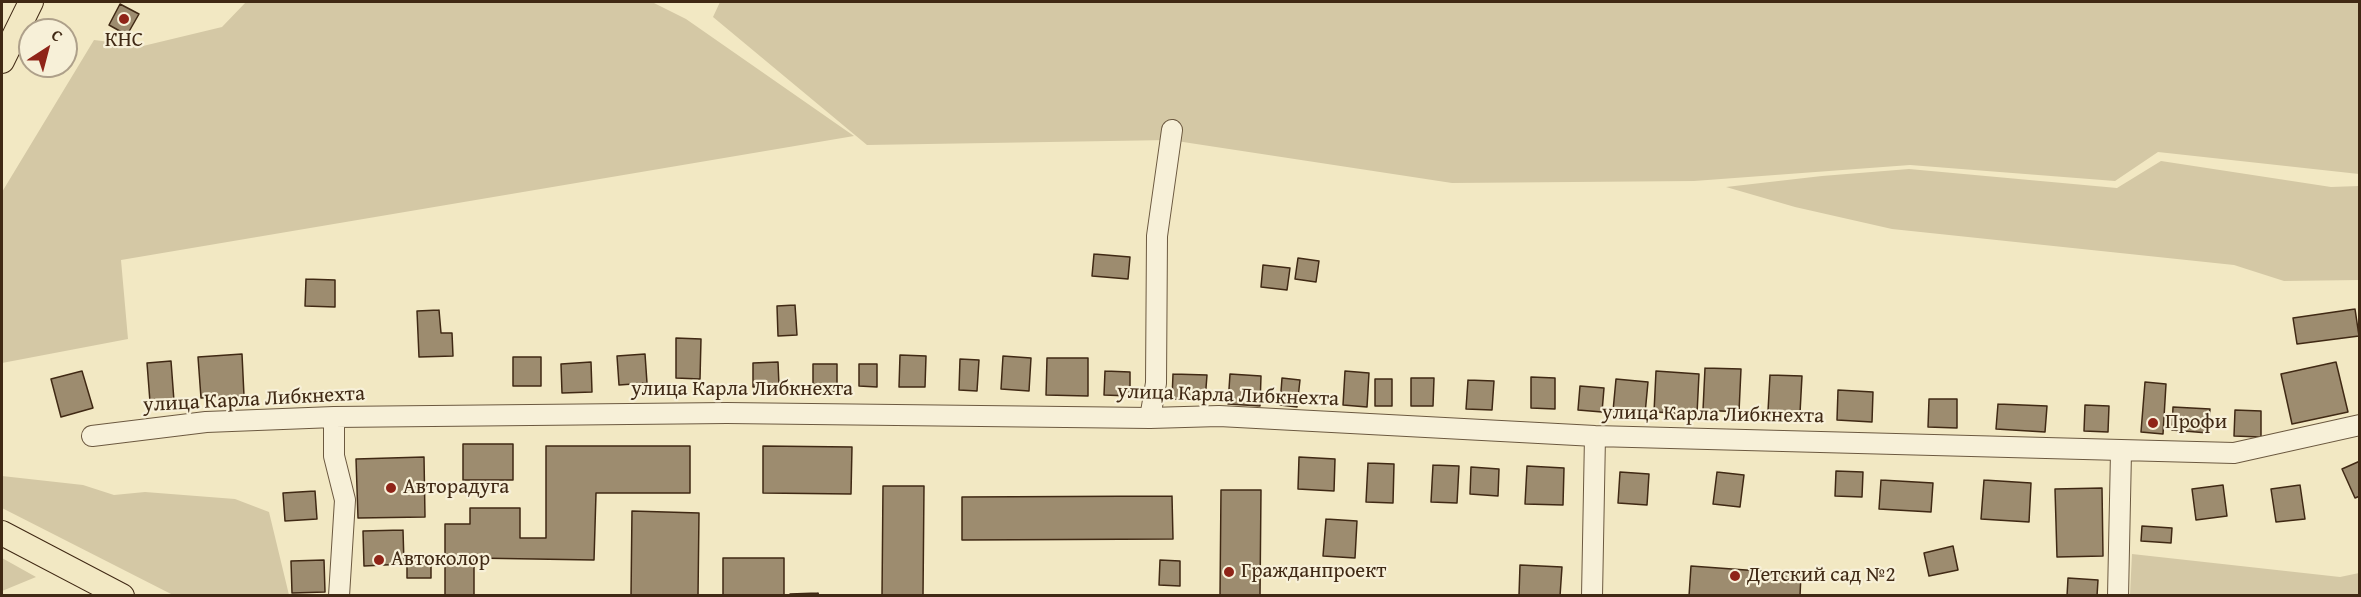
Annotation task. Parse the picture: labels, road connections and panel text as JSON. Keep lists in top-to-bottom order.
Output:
{
  "streets": {
    "street": ["улица Карла Либкнехта"]
  },
  "places": [
    "КНС",
    "Профи",
    "Авторадуга",
    "Автоколор",
    "Гражданпроект",
    "Детский сад №2"
  ],
  "north": "top right"
}
